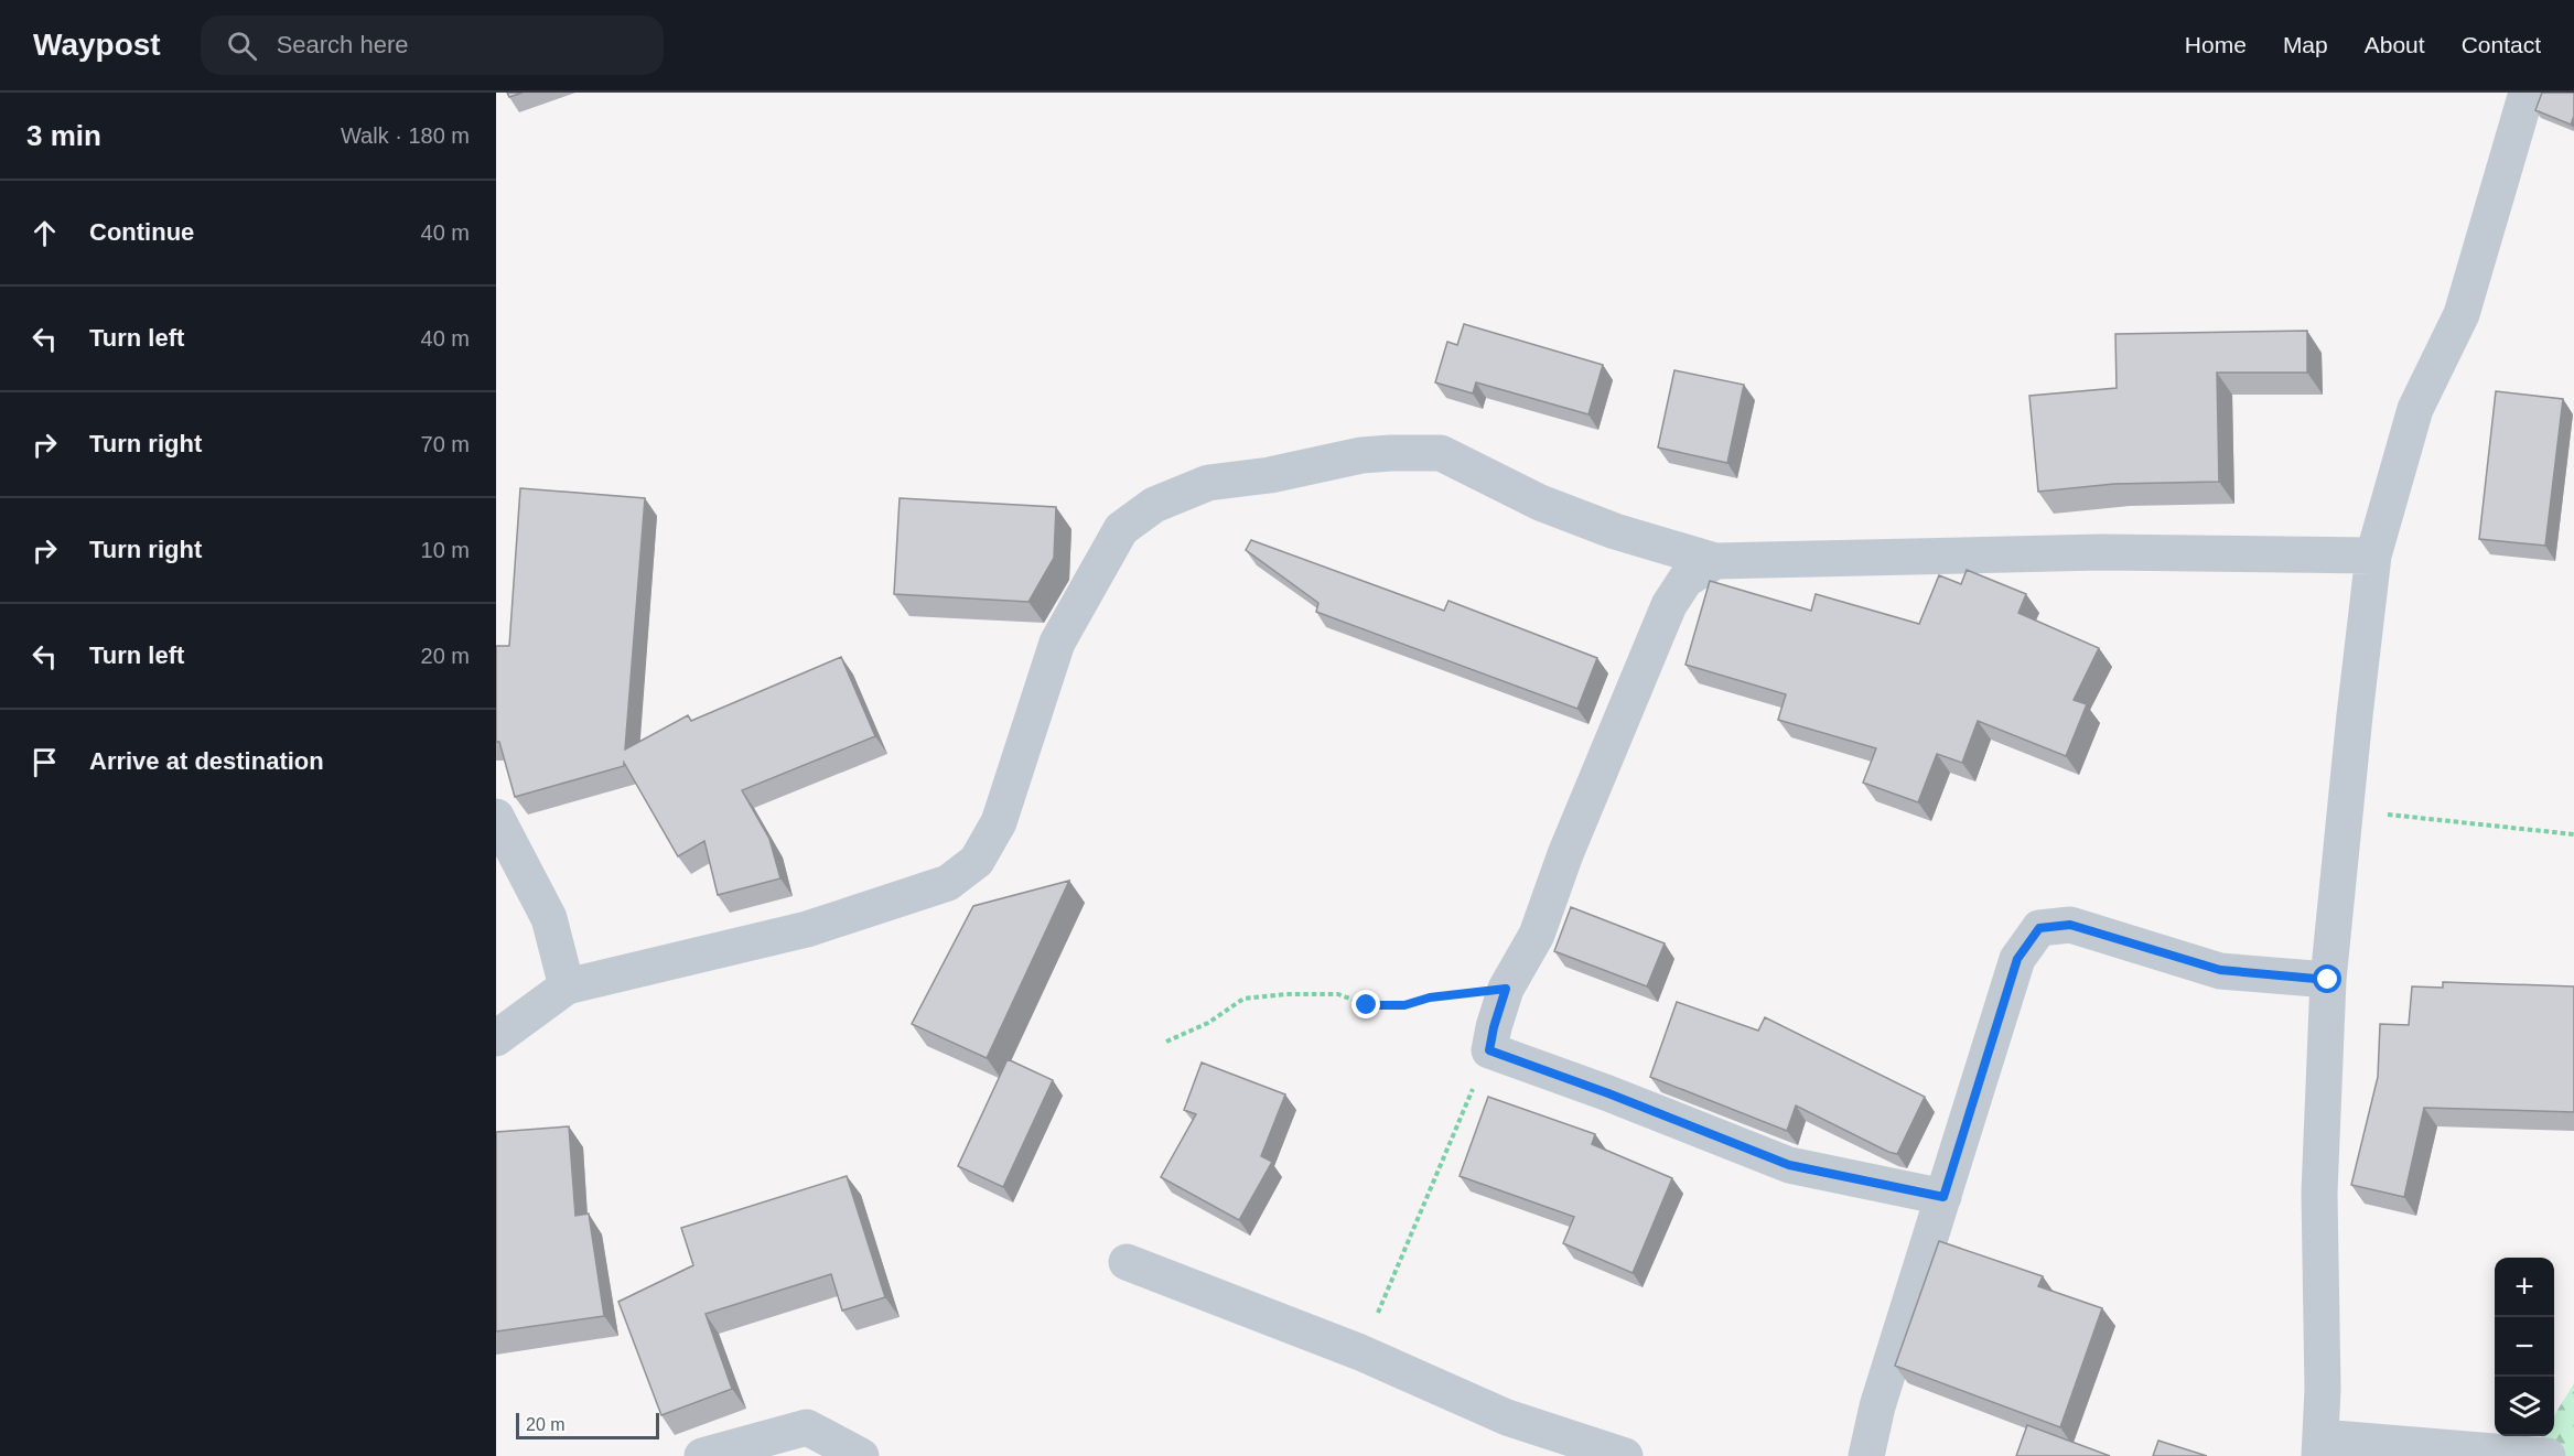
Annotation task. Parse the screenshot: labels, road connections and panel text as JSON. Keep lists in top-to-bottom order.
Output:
{
  "scale_bar": "20 m",
  "page": {
    "header": "Waypost",
    "search": "Search here",
    "nav": [
      "Home",
      "Map",
      "About",
      "Contact"
    ],
    "heading": ["3 min", "Walk · 180 m"],
    "list": [
      ["Continue", "40 m"],
      ["Turn left", "40 m"],
      ["Turn right", "70 m"],
      ["Turn right", "10 m"],
      ["Turn left", "20 m"],
      "Arrive at destination"
    ],
    "map_buttons": ["+", "−"],
    "scale": "20 m"
  }
}
